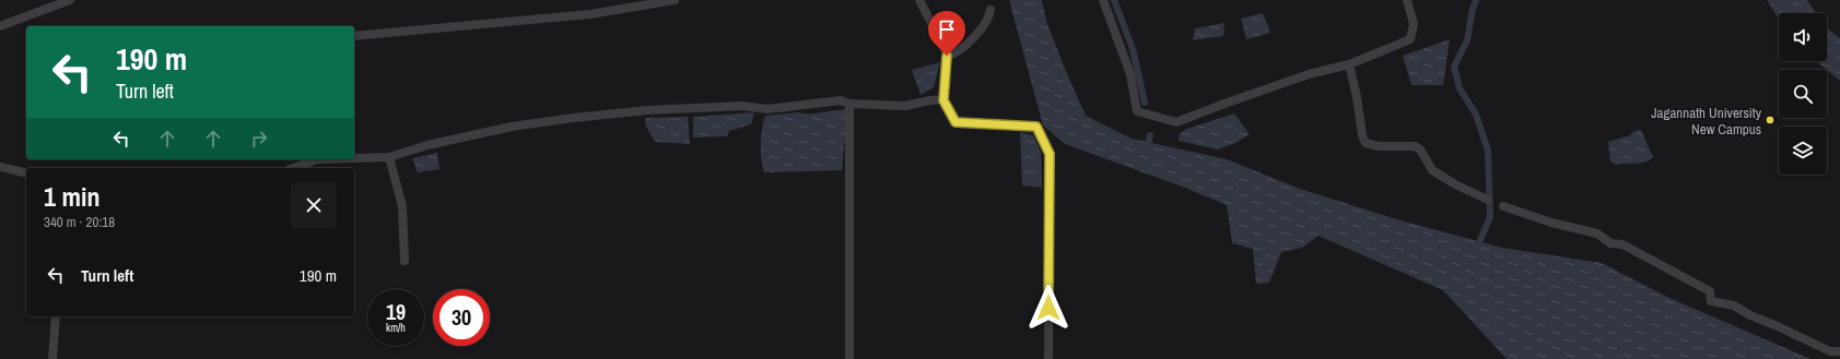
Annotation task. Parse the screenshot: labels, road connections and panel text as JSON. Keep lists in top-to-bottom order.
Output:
{
  "places": ["Jagannath University New Campus"],
  "page": {
    "turn": ["190 m", "Turn left"],
    "heading": ["1 min", "340 m · 20:18"],
    "list": [
      {
        "name": "Turn left",
        "value": "190 m"
      }
    ],
    "speed": "19 km/h",
    "limit": "30"
  }
}
